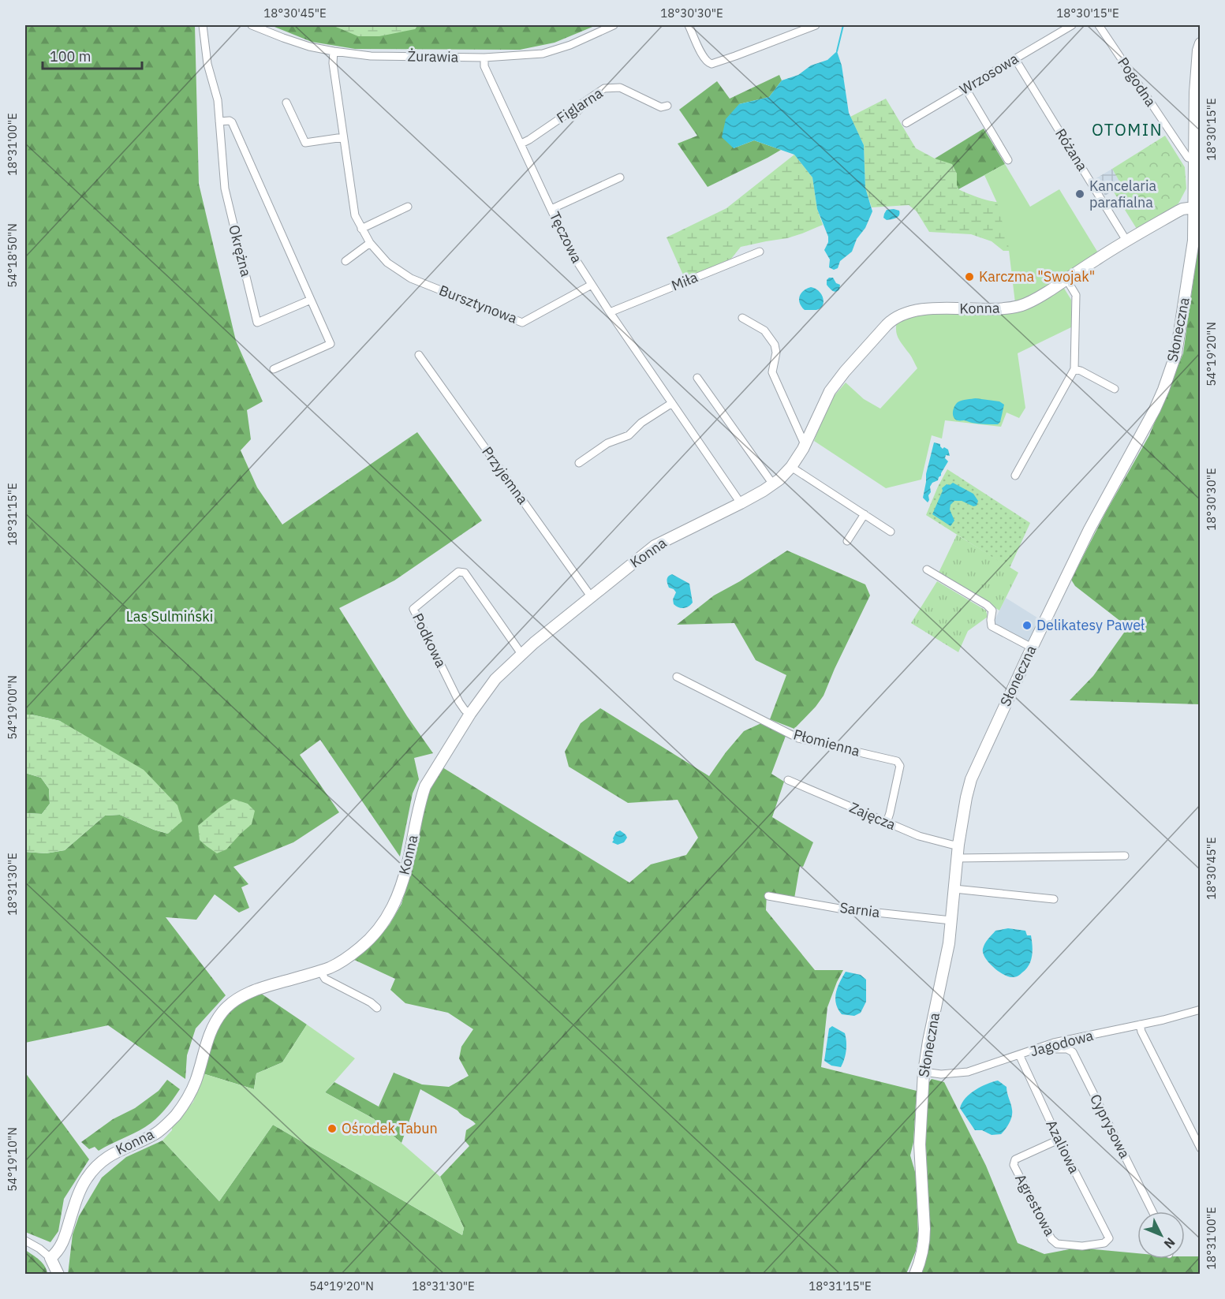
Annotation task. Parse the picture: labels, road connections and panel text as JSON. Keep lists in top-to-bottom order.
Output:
{
  "streets": {
    "street": [
      "Żurawia",
      "Wrzosowa",
      "Pogodna",
      "Figlarna",
      "Różana",
      "Tęczowa",
      "Okrężna",
      "Miła",
      "Bursztynowa",
      "Konna",
      "Słoneczna",
      "Przyjemna",
      "Podkowa",
      "Płomienna",
      "Zajęcza",
      "Sarnia",
      "Jagodowa",
      "Cyprysowa",
      "Azaliowa",
      "Agrestowa"
    ]
  },
  "crossings": [
    ["Żurawia", "Tęczowa"],
    ["Żurawia", "Bursztynowa"],
    ["Wrzosowa", "Różana"],
    ["Pogodna", "Słoneczna"],
    ["Figlarna", "Tęczowa"],
    ["Różana", "Konna"],
    ["Tęczowa", "Miła"],
    ["Tęczowa", "Bursztynowa"],
    ["Tęczowa", "Konna"],
    ["Konna", "Słoneczna"],
    ["Konna", "Przyjemna"],
    ["Konna", "Podkowa"],
    ["Słoneczna", "Zajęcza"],
    ["Słoneczna", "Sarnia"],
    ["Słoneczna", "Jagodowa"],
    ["Płomienna", "Zajęcza"],
    ["Jagodowa", "Cyprysowa"],
    ["Jagodowa", "Azaliowa"],
    ["Azaliowa", "Agrestowa"]
  ],
  "districts": ["OTOMIN"],
  "parks": ["Las Sulmiński"],
  "places": [
    "Kancelaria parafialna",
    "Karczma \"Swojak\"",
    "Delikatesy Paweł",
    "Ośrodek Tabun"
  ],
  "scale_bar": "100 m",
  "north": "bottom right",
  "coordinates": [
    "18°30'45\"E",
    "18°30'30\"E",
    "18°30'15\"E",
    "18°31'00\"E",
    "54°18'50\"N",
    "54°19'20\"N",
    "18°31'15\"E",
    "54°19'00\"N",
    "18°31'30\"E",
    "54°19'10\"N"
  ]
}
